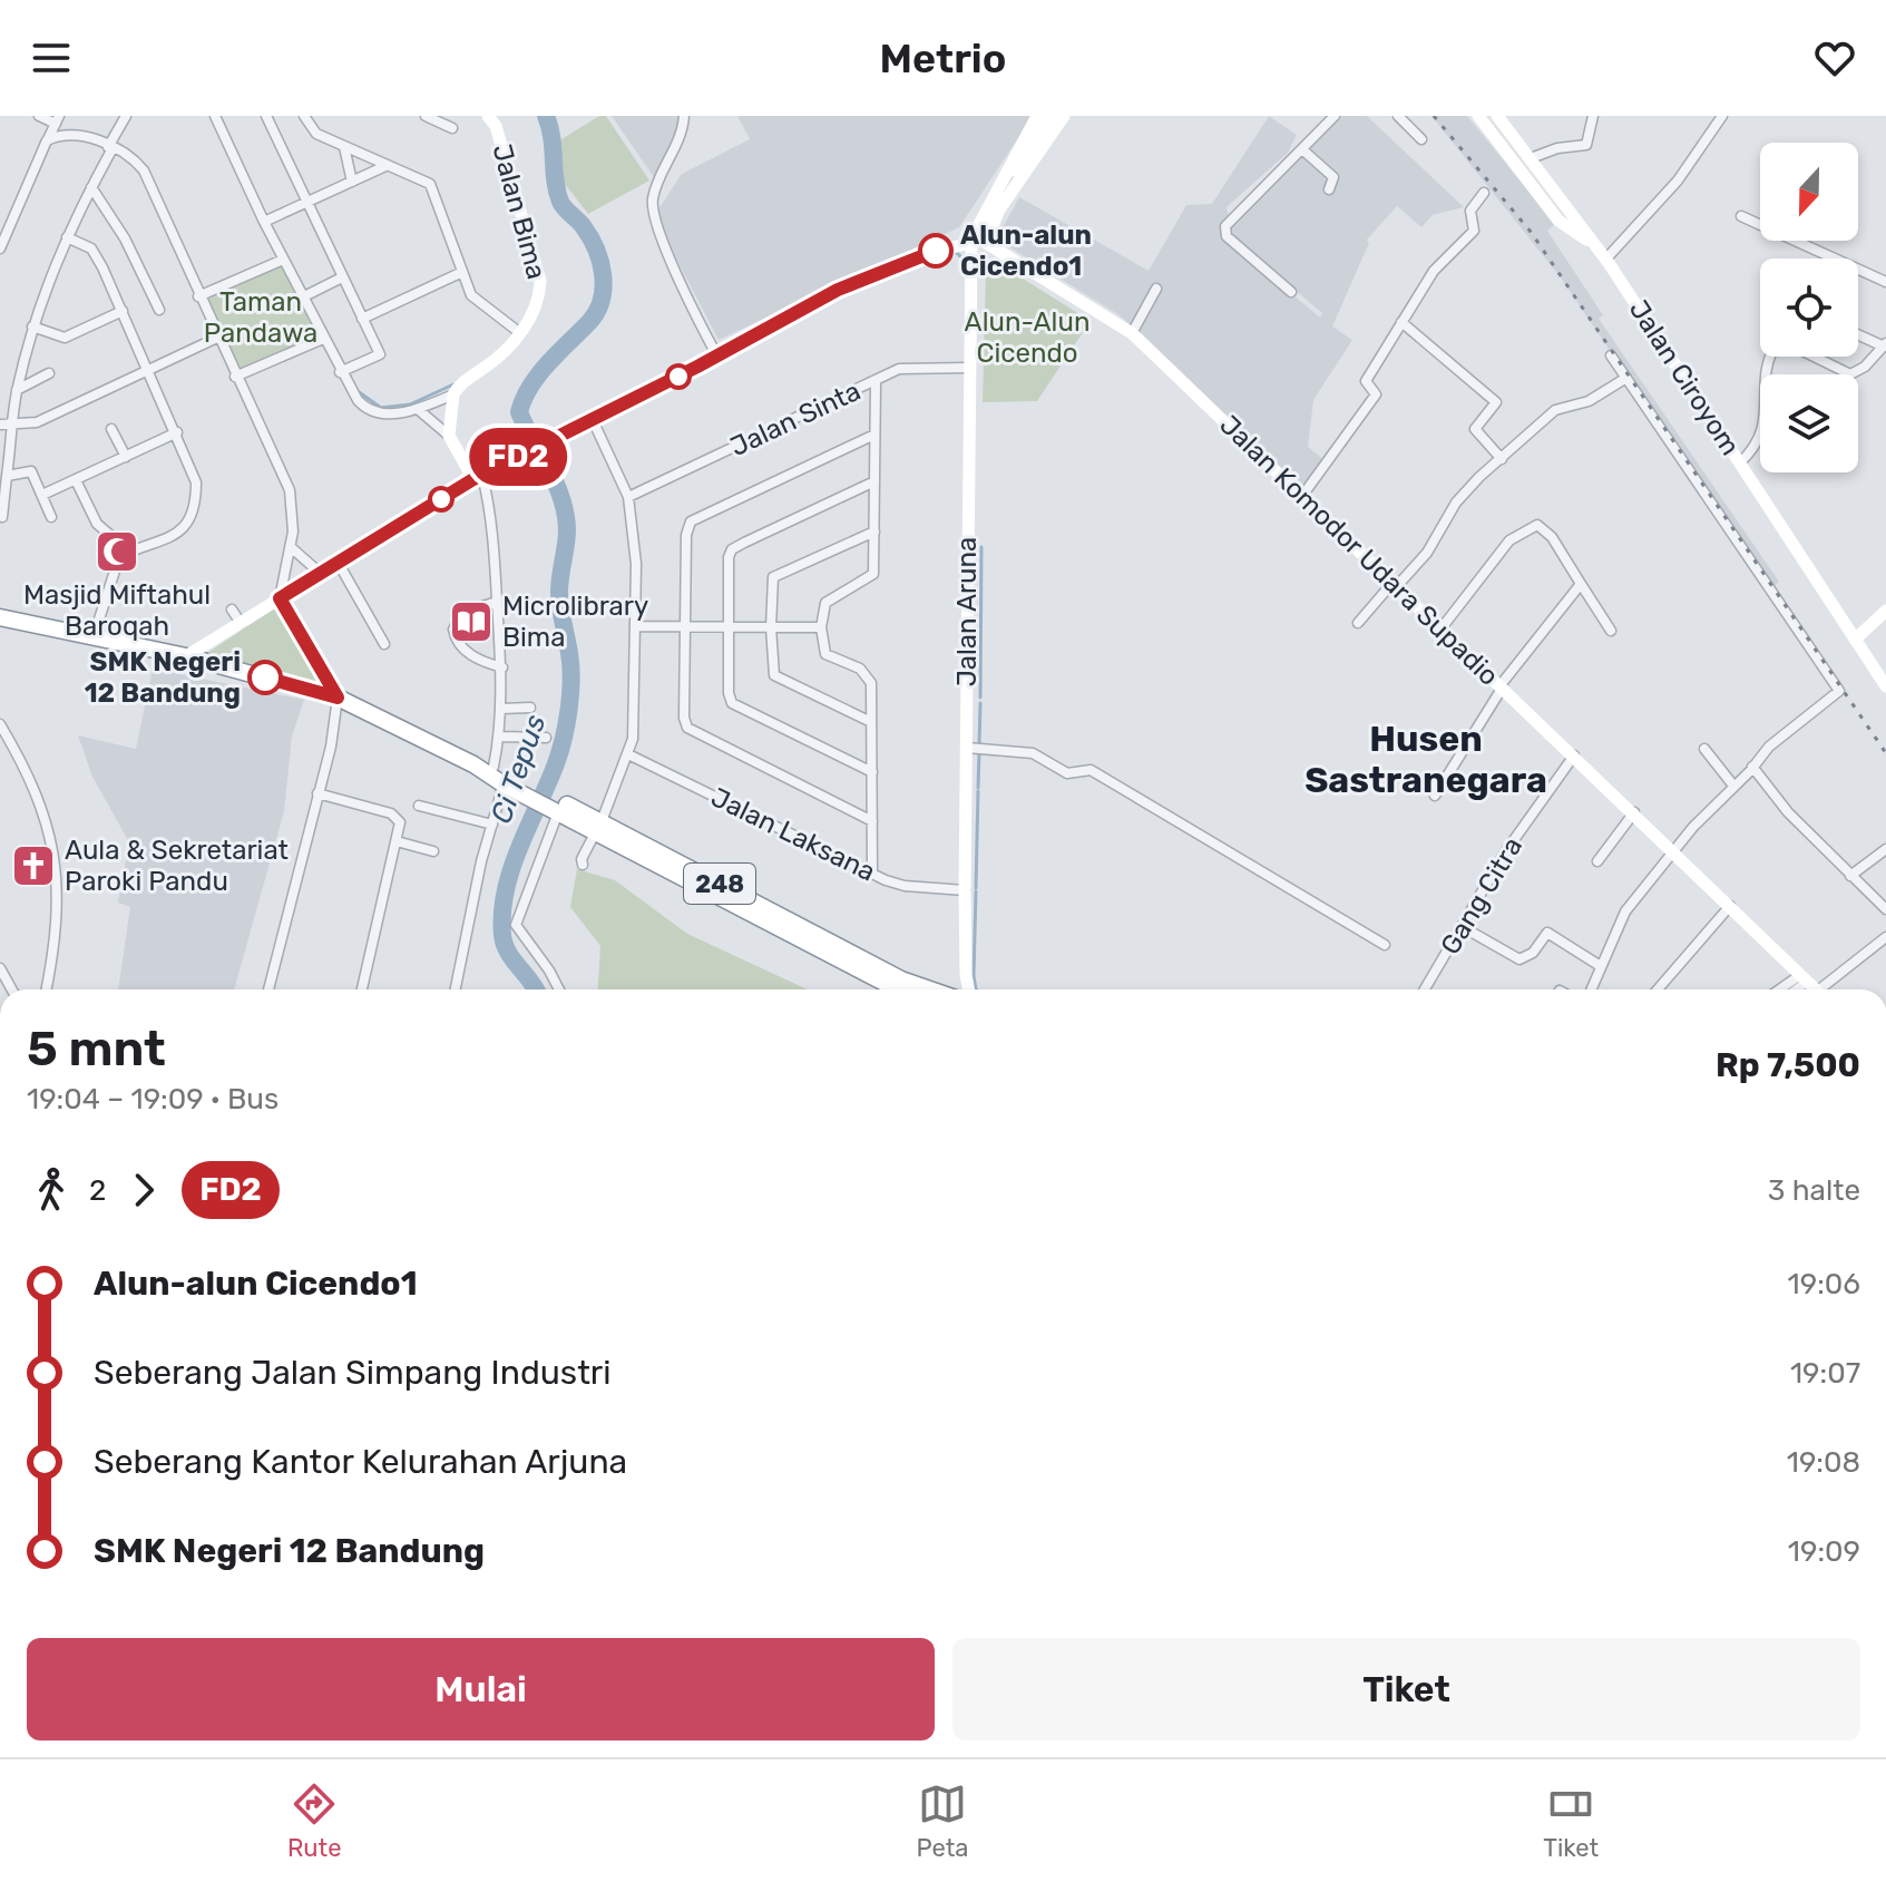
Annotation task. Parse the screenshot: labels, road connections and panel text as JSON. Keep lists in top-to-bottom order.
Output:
{
  "streets": {
    "highway": ["248"],
    "street": [
      "Jalan Bima",
      "Jalan Ciroyom",
      "Jalan Sinta",
      "Jalan Komodor Udara Supadio",
      "Jalan Aruna",
      "Jalan Laksana",
      "Gang Citra"
    ]
  },
  "crossings": [
    ["Jalan Sinta", "Jalan Aruna"],
    ["Jalan Komodor Udara Supadio", "Jalan Aruna"],
    ["Jalan Komodor Udara Supadio", "Gang Citra"],
    ["Jalan Aruna", "Jalan Laksana"]
  ],
  "districts": ["Husen Sastranegara"],
  "water": ["Ci Tepus"],
  "parks": ["Taman Pandawa", "Alun-Alun Cicendo"],
  "places": {
    "other": ["Alun-alun Cicendo1", "SMK Negeri 12 Bandung"],
    "mosque": ["Masjid Miftahul Baroqah"],
    "library": ["Microlibrary Bima"],
    "church": ["Aula & Sekretariat Paroki Pandu"]
  },
  "lines": ["bus line FD2"],
  "north": "bottom",
  "page": {
    "header": "Metrio",
    "on_map": "FD2",
    "heading": ["5 mnt", "19:04 – 19:09 · Bus", "Rp 7,500"],
    "legs": ["2", "FD2", "3 halte"],
    "list": [
      {
        "name": "Alun-alun Cicendo1",
        "value": "19:06"
      },
      {
        "name": "Seberang Jalan Simpang Industri",
        "value": "19:07"
      },
      {
        "name": "Seberang Kantor Kelurahan Arjuna",
        "value": "19:08"
      },
      {
        "name": "SMK Negeri 12 Bandung",
        "value": "19:09"
      }
    ],
    "buttons": ["Mulai", "Tiket"],
    "tabs": ["Rute", "Peta", "Tiket"]
  }
}
